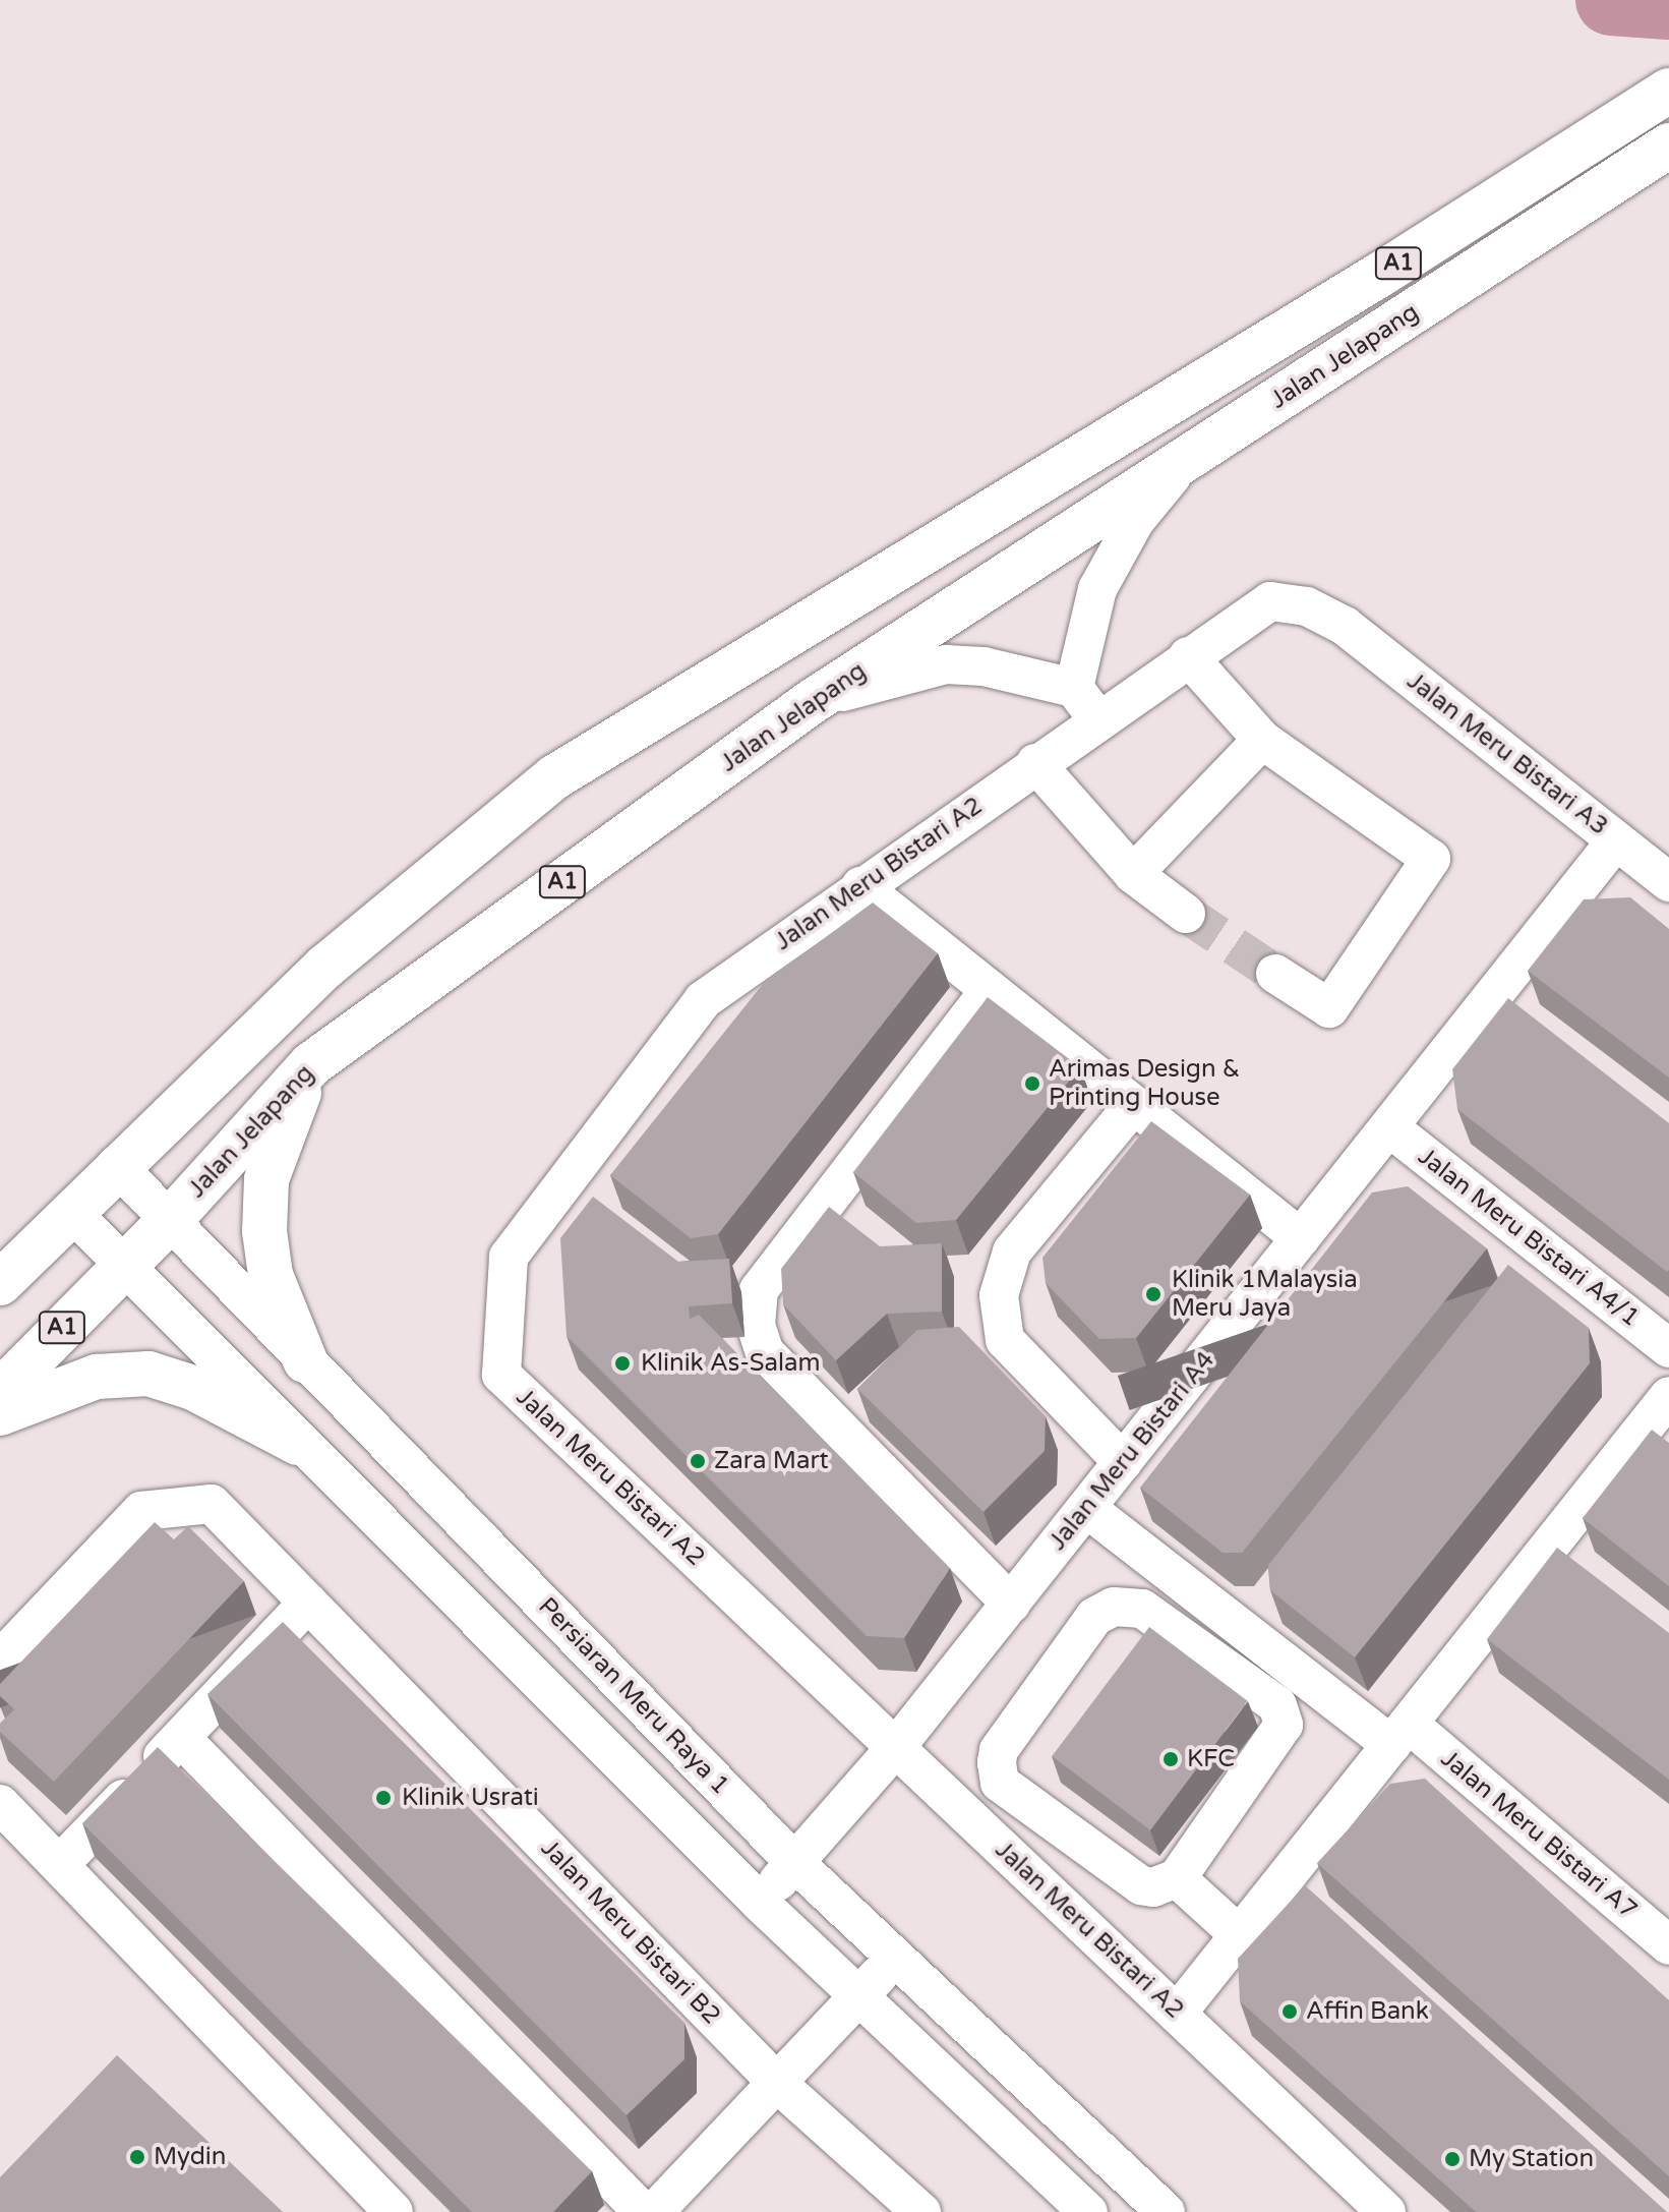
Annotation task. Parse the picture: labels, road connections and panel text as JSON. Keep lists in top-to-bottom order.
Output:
{
  "streets": {
    "main road": ["A1", "Jalan Jelapang"],
    "street": [
      "Jalan Meru Bistari A3",
      "Jalan Meru Bistari A2",
      "Jalan Meru Bistari A4/1",
      "Jalan Meru Bistari A4",
      "Persiaran Meru Raya 1",
      "Jalan Meru Bistari A7",
      "Jalan Meru Bistari B2"
    ]
  },
  "crossings": [
    ["Jalan Jelapang", "Persiaran Meru Raya 1"],
    ["Jalan Meru Bistari A3", "Jalan Meru Bistari A2"],
    ["Jalan Meru Bistari A3", "Jalan Meru Bistari A4"],
    ["Jalan Meru Bistari A2", "Jalan Meru Bistari A4"],
    ["Jalan Meru Bistari A4/1", "Jalan Meru Bistari A4"],
    ["Jalan Meru Bistari A4", "Persiaran Meru Raya 1"],
    ["Jalan Meru Bistari A4", "Jalan Meru Bistari A7"]
  ],
  "places": [
    "Arimas Design & Printing House",
    "Klinik 1Malaysia Meru Jaya",
    "Klinik As-Salam",
    "Zara Mart",
    "KFC",
    "Klinik Usrati",
    "Affin Bank",
    "Mydin",
    "My Station"
  ]
}
